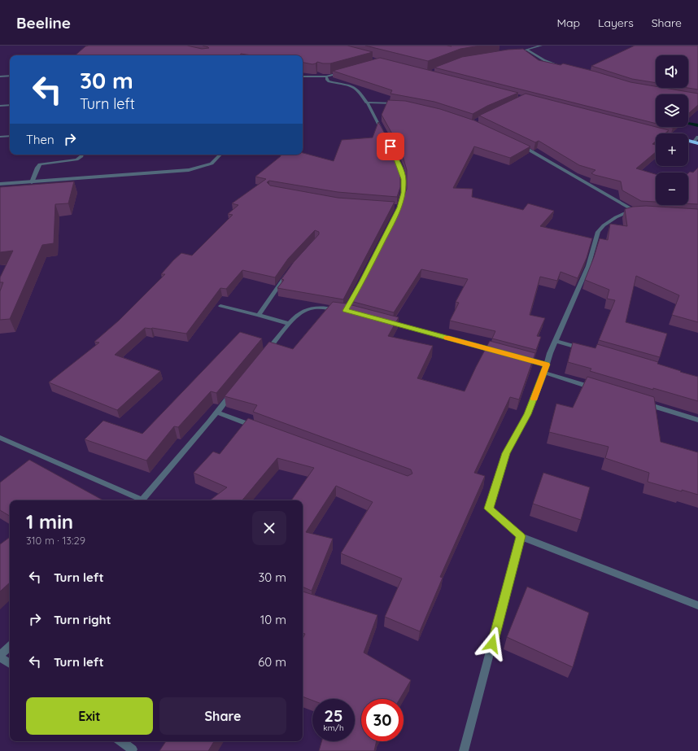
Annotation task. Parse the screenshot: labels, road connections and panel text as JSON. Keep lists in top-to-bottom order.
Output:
{
  "page": {
    "header": "Beeline",
    "nav": ["Map", "Layers", "Share"],
    "map_buttons": ["+", "−"],
    "turn": ["30 m", "Turn left"],
    "then": "Then",
    "heading": ["1 min", "310 m · 13:29"],
    "list": [
      {
        "name": "Turn left",
        "value": "30 m"
      },
      {
        "name": "Turn right",
        "value": "10 m"
      },
      {
        "name": "Turn left",
        "value": "60 m"
      }
    ],
    "buttons": ["Exit", "Share"],
    "speed": "25 km/h",
    "limit": "30"
  }
}
